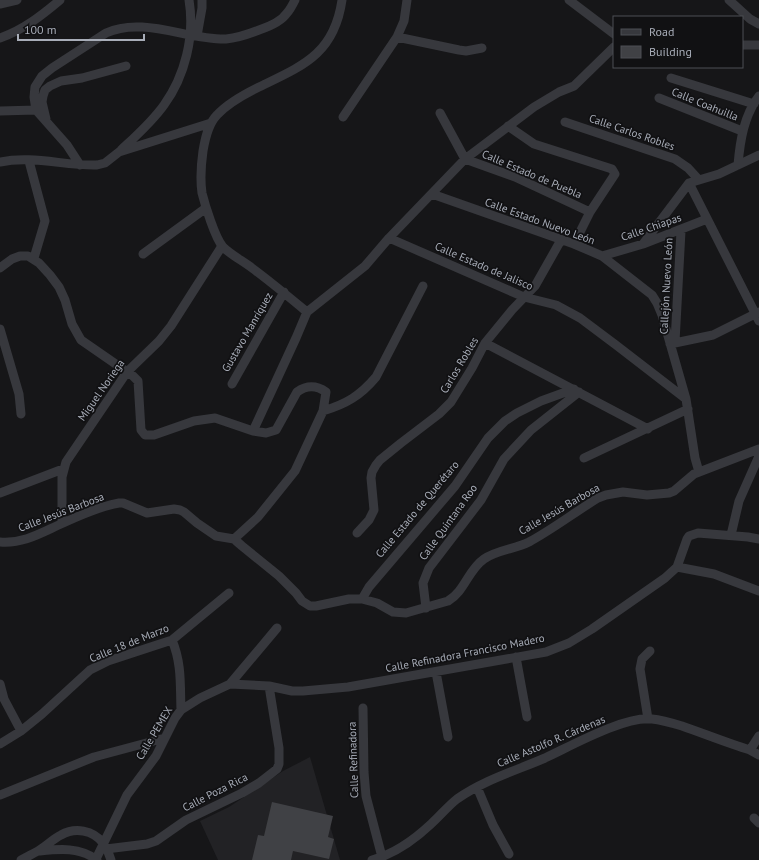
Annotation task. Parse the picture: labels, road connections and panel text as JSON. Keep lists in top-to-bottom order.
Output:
{
  "streets": {
    "street": [
      "Calle Coahuilla",
      "Calle Carlos Robles",
      "Calle Estado de Puebla",
      "Calle Estado Nuevo León",
      "Calle Chiapas",
      "Calle Estado de Jalisco",
      "Callejón Nuevo León",
      "Gustavo Manríquez",
      "Carlos Robles",
      "Miguel Noriega",
      "Calle Estado de Querétaro",
      "Calle Jesús Barbosa",
      "Calle Quintana Roo",
      "Calle 18 de Marzo",
      "Calle Refinadora Francisco Madero",
      "Calle PEMEX",
      "Calle Astolfo R. Cárdenas",
      "Calle Refinadora",
      "Calle Poza Rica"
    ]
  },
  "crossings": [
    ["Calle Estado Nuevo León", "Calle Chiapas"],
    ["Calle Estado Nuevo León", "Calle Estado de Jalisco"],
    ["Calle Estado Nuevo León", "Callejón Nuevo León"],
    ["Calle Estado Nuevo León", "Carlos Robles"],
    ["Calle Estado Nuevo León", "Calle Jesús Barbosa"],
    ["Calle Chiapas", "Callejón Nuevo León"],
    ["Calle Estado de Jalisco", "Carlos Robles"],
    ["Miguel Noriega", "Calle Jesús Barbosa"],
    ["Calle Estado de Querétaro", "Calle Jesús Barbosa"],
    ["Calle Estado de Querétaro", "Calle Quintana Roo"],
    ["Calle Jesús Barbosa", "Calle Quintana Roo"],
    ["Calle Refinadora Francisco Madero", "Calle PEMEX"],
    ["Calle Refinadora Francisco Madero", "Calle Poza Rica"],
    ["Calle PEMEX", "Calle Poza Rica"],
    ["Calle Astolfo R. Cárdenas", "Calle Refinadora"]
  ],
  "legend": ["Road", "Building"],
  "scale_bar": "100 m"
}
